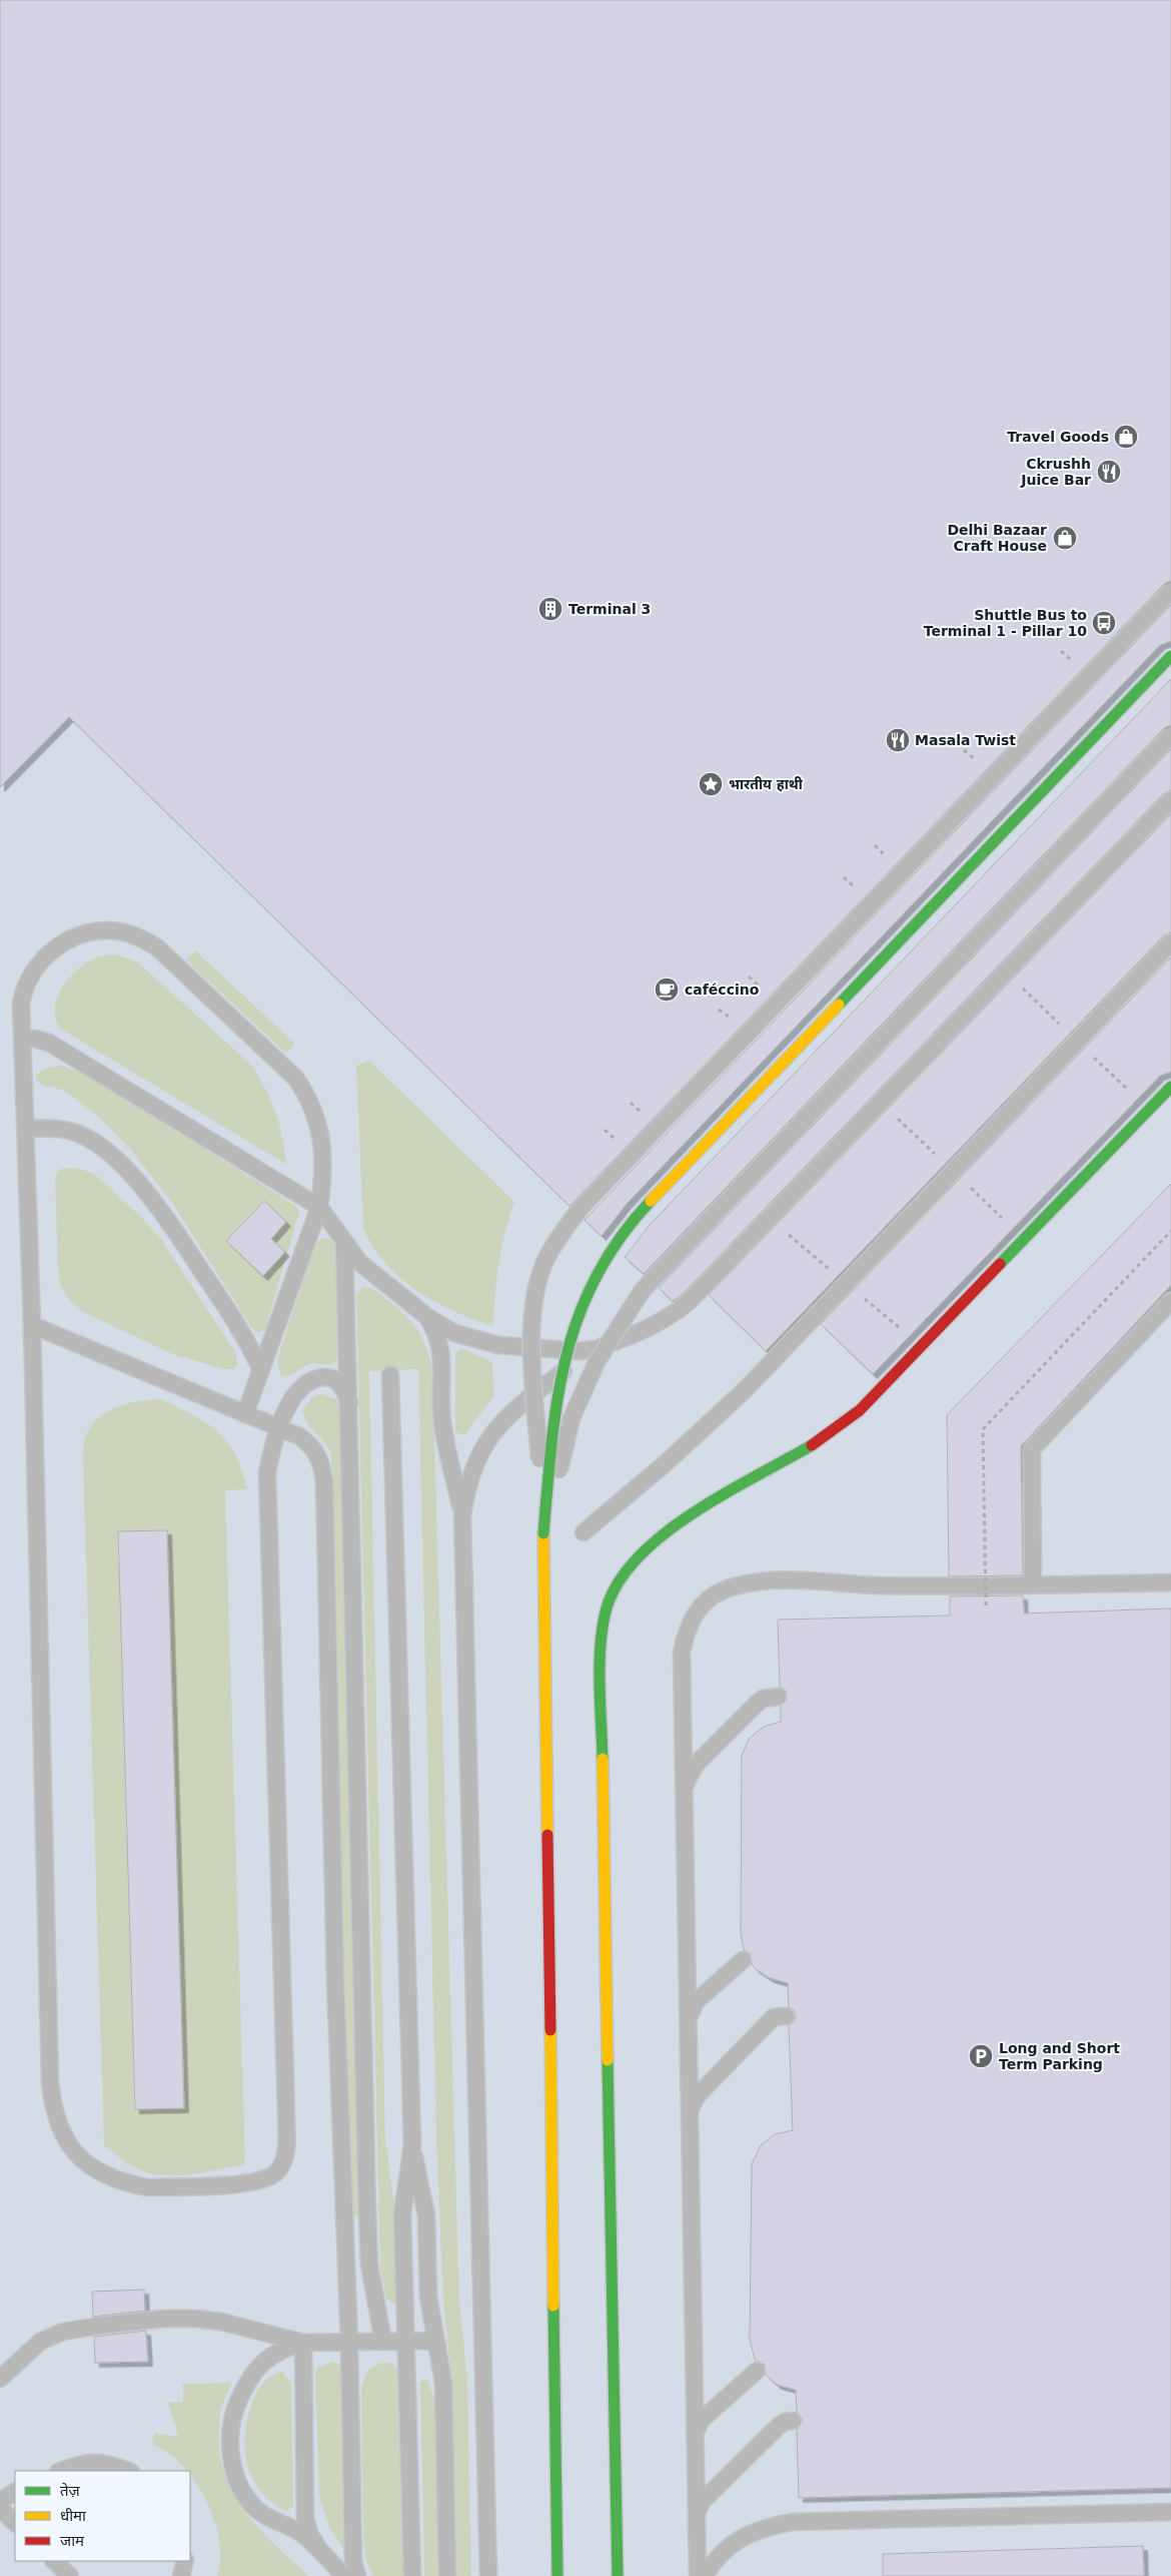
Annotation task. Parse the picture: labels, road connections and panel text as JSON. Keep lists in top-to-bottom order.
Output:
{
  "places": {
    "shop": ["Travel Goods", "Delhi Bazaar Craft House"],
    "restaurant": ["Ckrushh Juice Bar", "Masala Twist"],
    "building": ["Terminal 3"],
    "bus stop": ["Shuttle Bus to Terminal 1 - Pillar 10"],
    "place": ["भारतीय हाथी"],
    "cafe": ["caféccino"],
    "parking": ["Long and Short Term Parking"]
  },
  "legend": ["तेज़", "धीमा", "जाम"]
}
